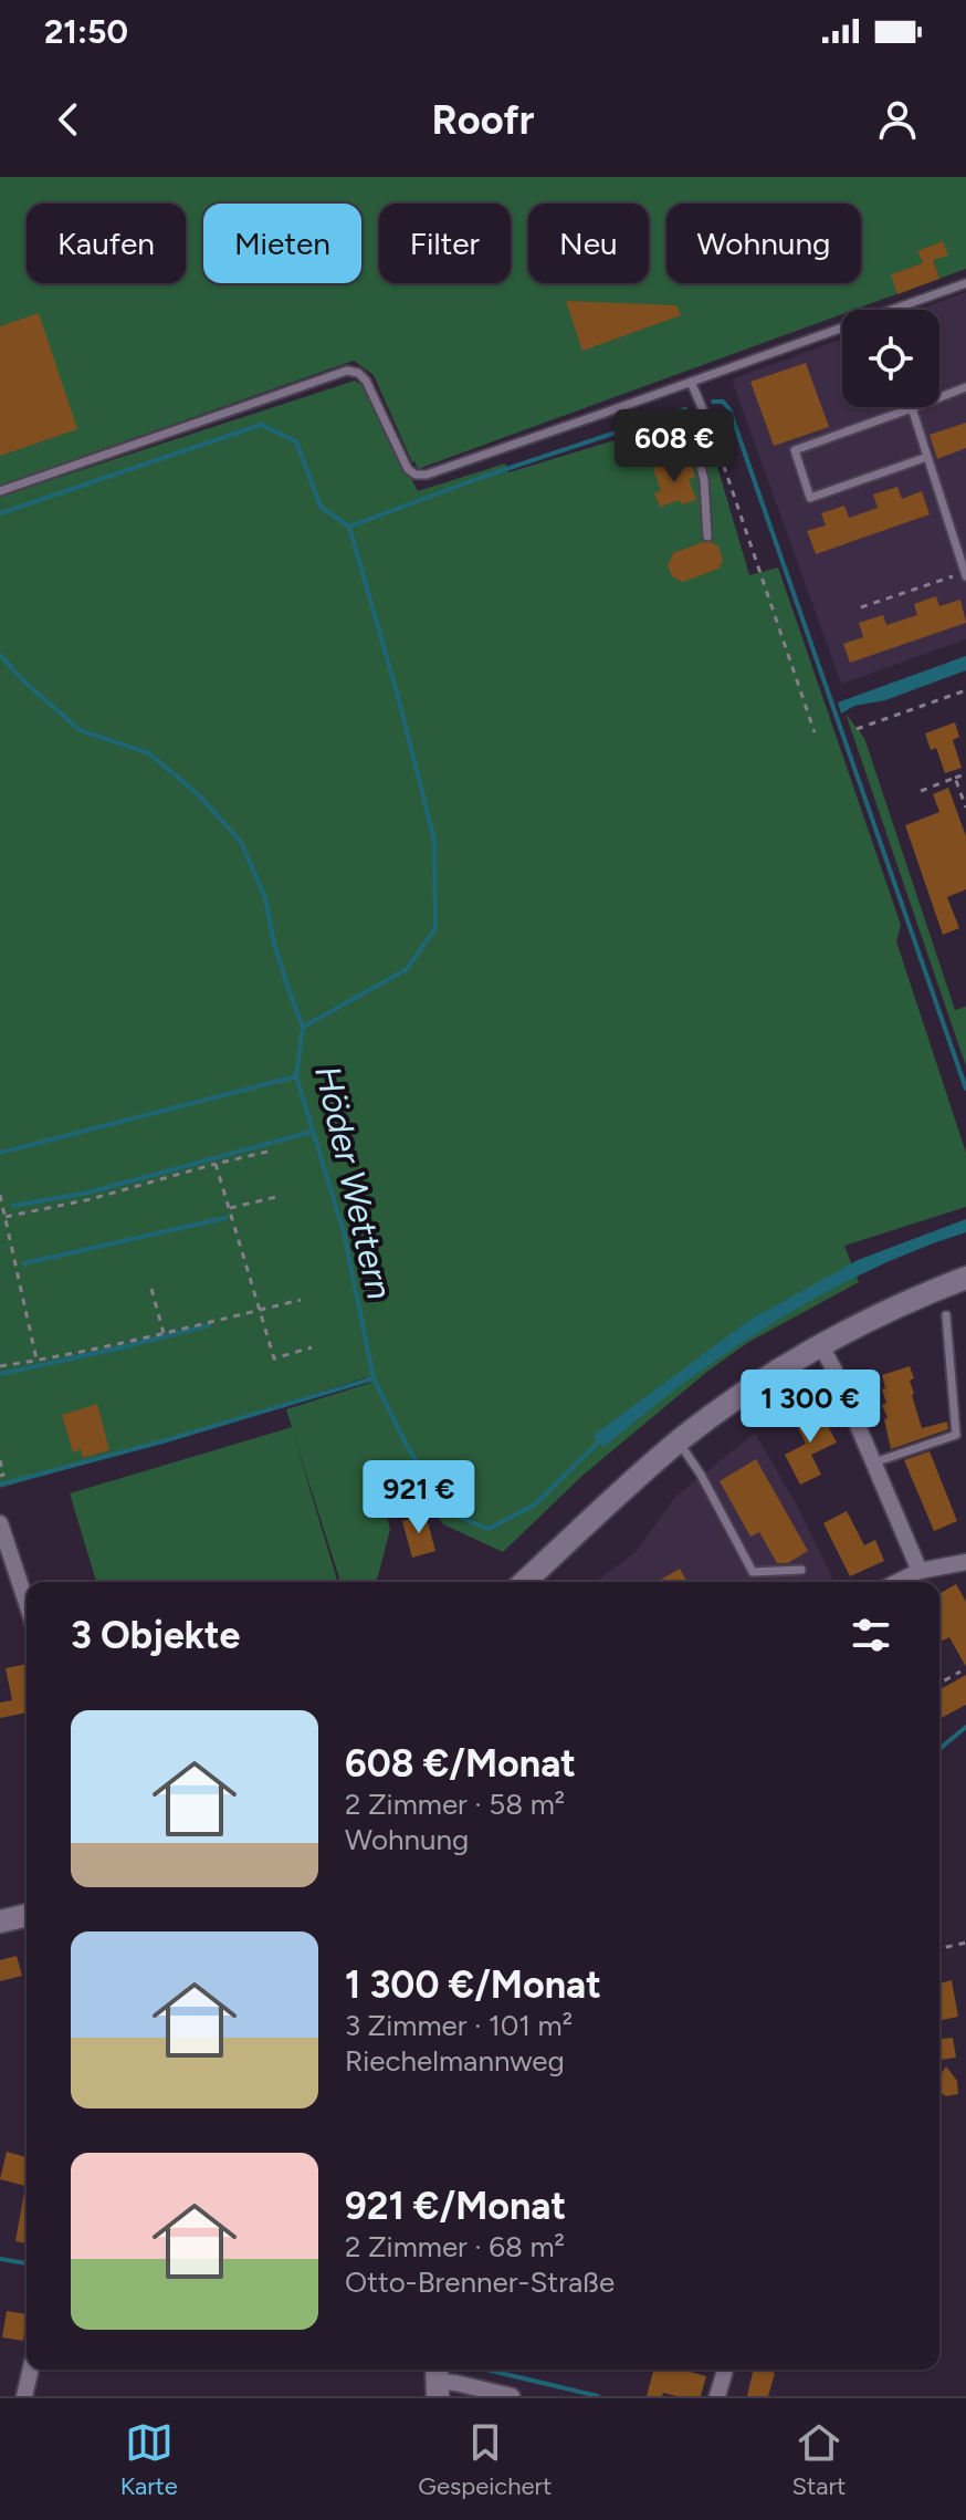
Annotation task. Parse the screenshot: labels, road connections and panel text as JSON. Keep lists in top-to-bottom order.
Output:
{
  "water": ["Höder Wettern"],
  "page": {
    "status": "21:50",
    "header": "Roofr",
    "chip": [
      "Kaufen",
      "Mieten",
      "Filter",
      "Neu",
      "Wohnung"
    ],
    "price": ["608 €", "1 300 €", "921 €"],
    "heading": "3 Objekte",
    "list": [
      {
        "name": "608 €/Monat",
        "note": "2 Zimmer · 58 m² · Wohnung"
      },
      {
        "name": "1 300 €/Monat",
        "note": "3 Zimmer · 101 m² · Riechelmannweg"
      },
      {
        "name": "921 €/Monat",
        "note": "2 Zimmer · 68 m² · Otto-Brenner-Straße"
      }
    ],
    "tabs": ["Karte", "Gespeichert", "Start"]
  }
}
